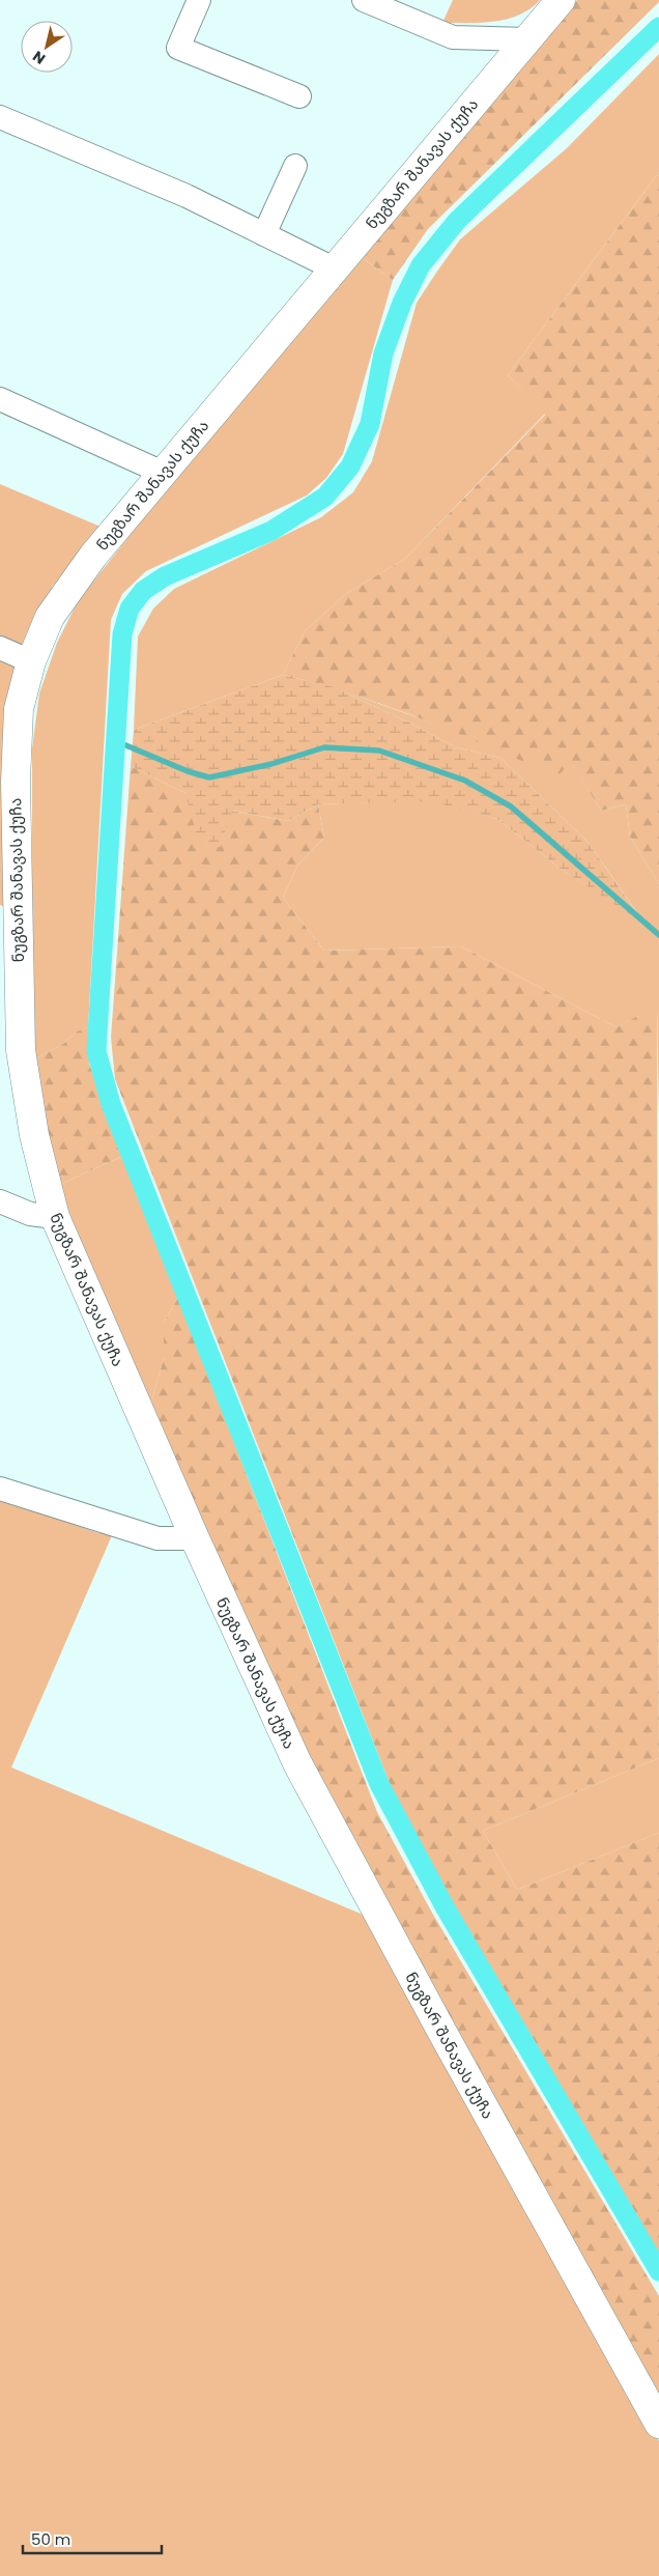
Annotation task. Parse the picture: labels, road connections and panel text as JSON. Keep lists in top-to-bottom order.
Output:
{
  "streets": {
    "main road": ["ნუგზარ შანავას ქუჩა"]
  },
  "scale_bar": "50 m",
  "north": "bottom left"
}
